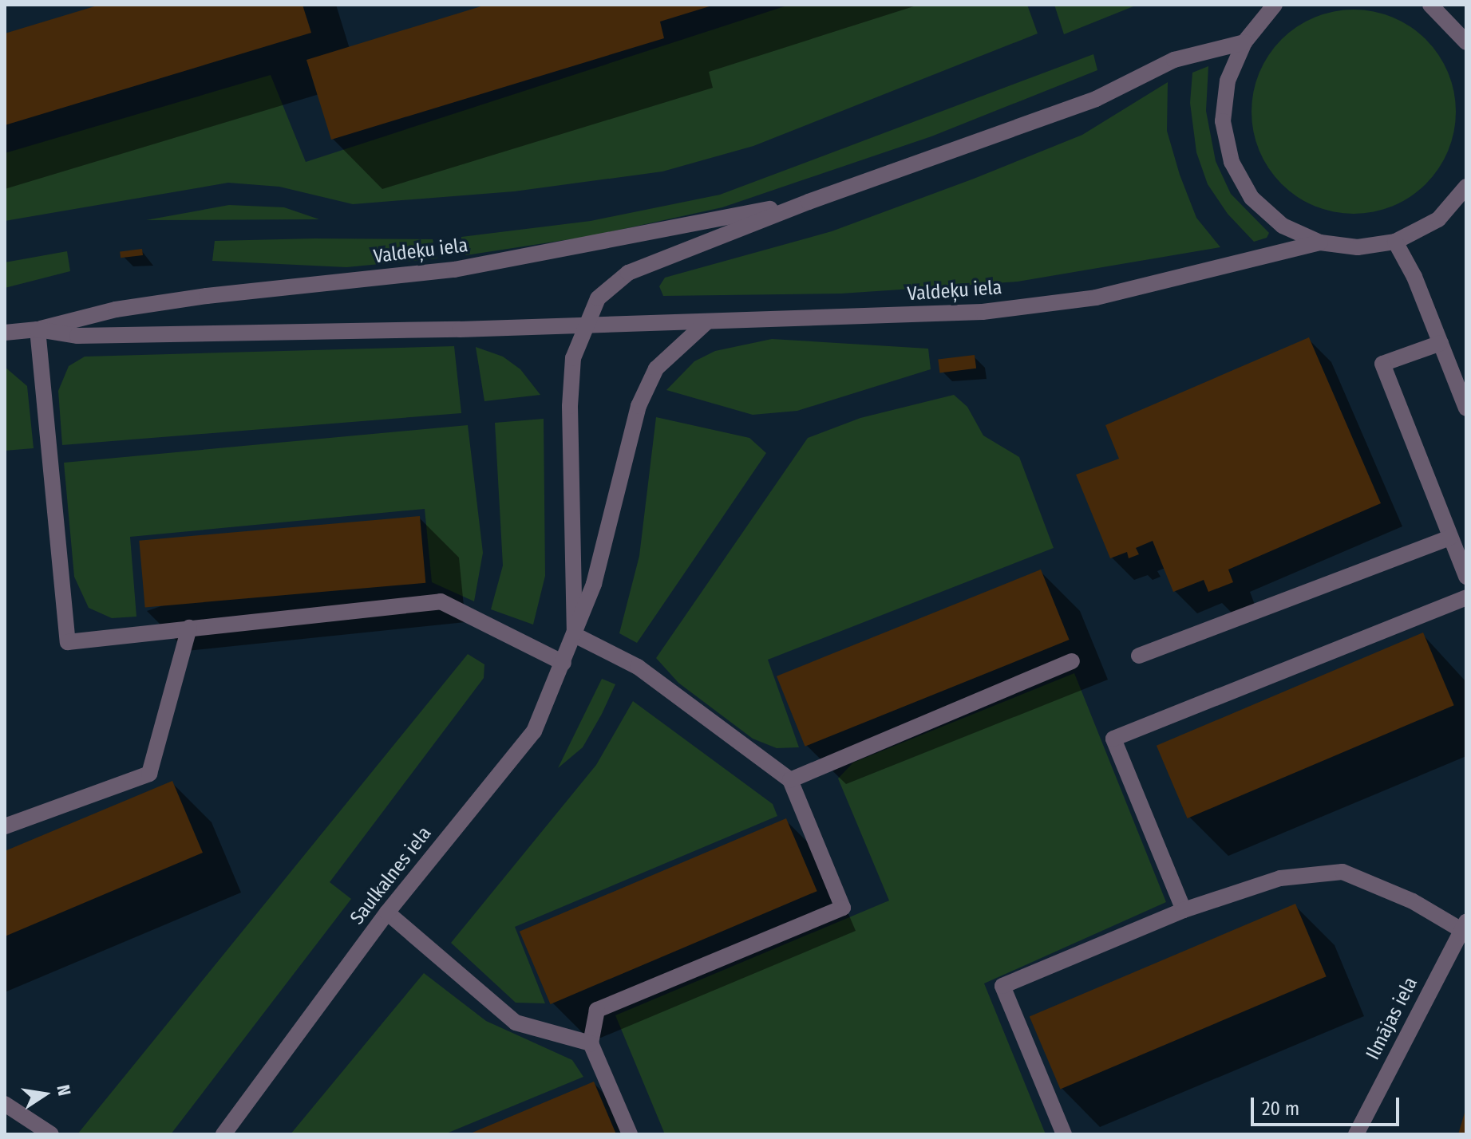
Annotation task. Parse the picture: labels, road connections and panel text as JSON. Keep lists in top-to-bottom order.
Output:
{
  "streets": {
    "street": ["Valdeķu iela", "Saulkalnes iela", "Ilmājas iela"]
  },
  "crossings": [
    ["Valdeķu iela", "Saulkalnes iela"]
  ],
  "scale_bar": "20 m",
  "north": "right"
}
